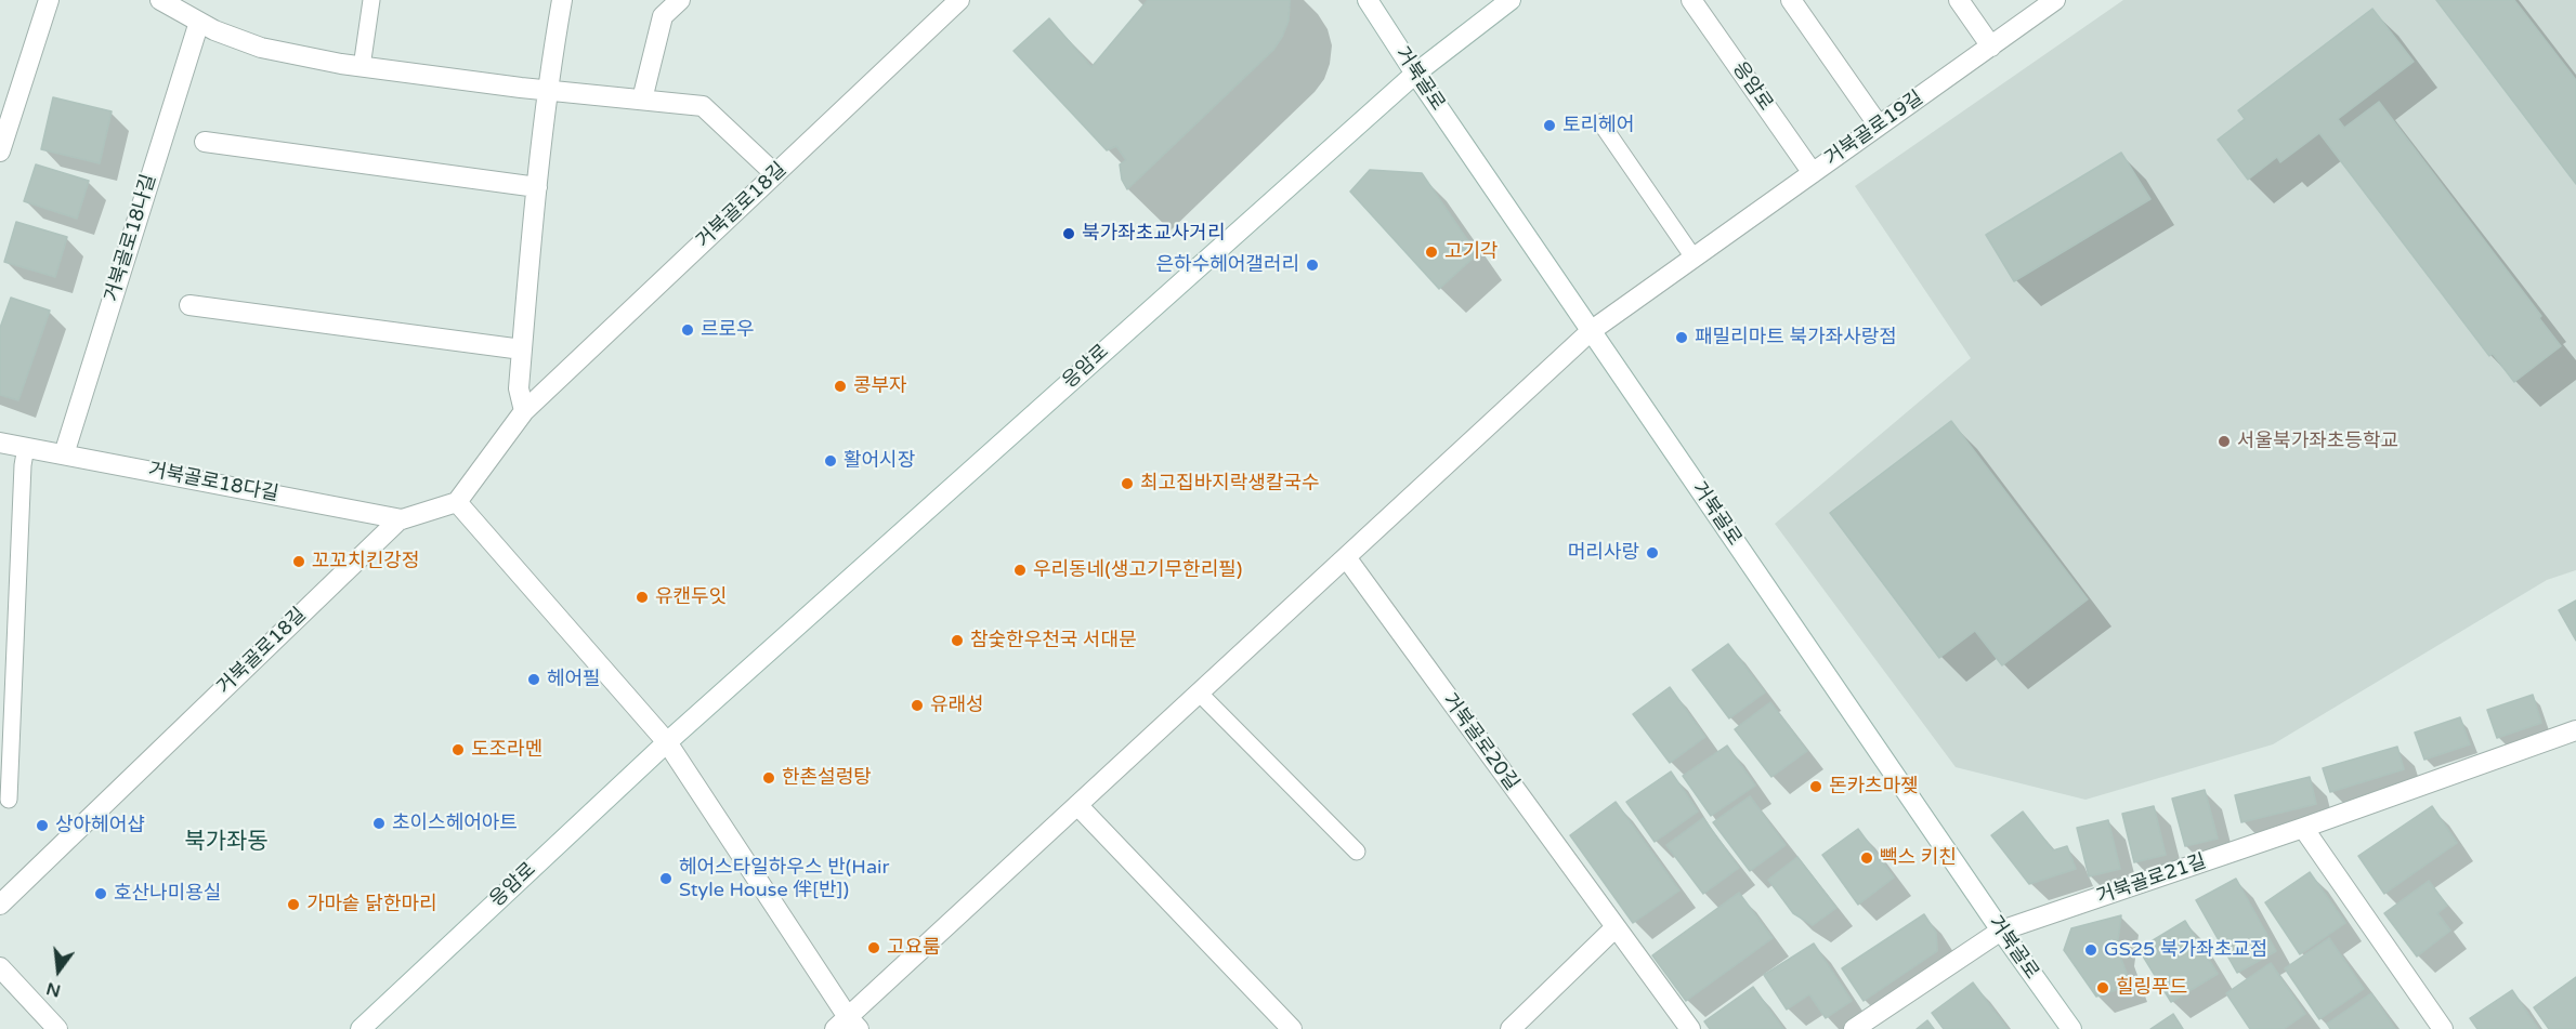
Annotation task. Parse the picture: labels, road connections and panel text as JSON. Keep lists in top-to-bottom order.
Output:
{
  "streets": {
    "street": [
      "거북골로",
      "응암로",
      "거북골로19길",
      "거북골로18길",
      "거북골로18나길",
      "거북골로18다길",
      "거북골로20길",
      "거북골로21길"
    ]
  },
  "crossings": [
    ["거북골로", "응암로"],
    ["거북골로", "거북골로19길"],
    ["거북골로", "거북골로21길"],
    ["응암로", "거북골로19길"],
    ["거북골로18길", "거북골로18다길"],
    ["거북골로18나길", "거북골로18다길"]
  ],
  "districts": ["북가좌동"],
  "places": [
    "토리헤어",
    "북가좌초교사거리",
    "고기각",
    "은하수헤어갤러리",
    "르로우",
    "패밀리마트 북가좌사랑점",
    "콩부자",
    "서울북가좌초등학교",
    "활어시장",
    "최고집바지락생칼국수",
    "머리사랑",
    "꼬꼬치킨강정",
    "우리동네(생고기무한리필)",
    "유캔두잇",
    "참숯한우천국 서대문",
    "헤어필",
    "유래성",
    "도조라멘",
    "한촌설렁탕",
    "돈카츠마졪",
    "초이스헤어아트",
    "상아헤어샵",
    "빽스 키친",
    "헤어스타일하우스 반(Hair Style House 伴[반])",
    "호산나미용실",
    "가마솥 닭한마리",
    "고요룸",
    "GS25 북가좌초교점",
    "힐링푸드"
  ],
  "north": "bottom"
}
